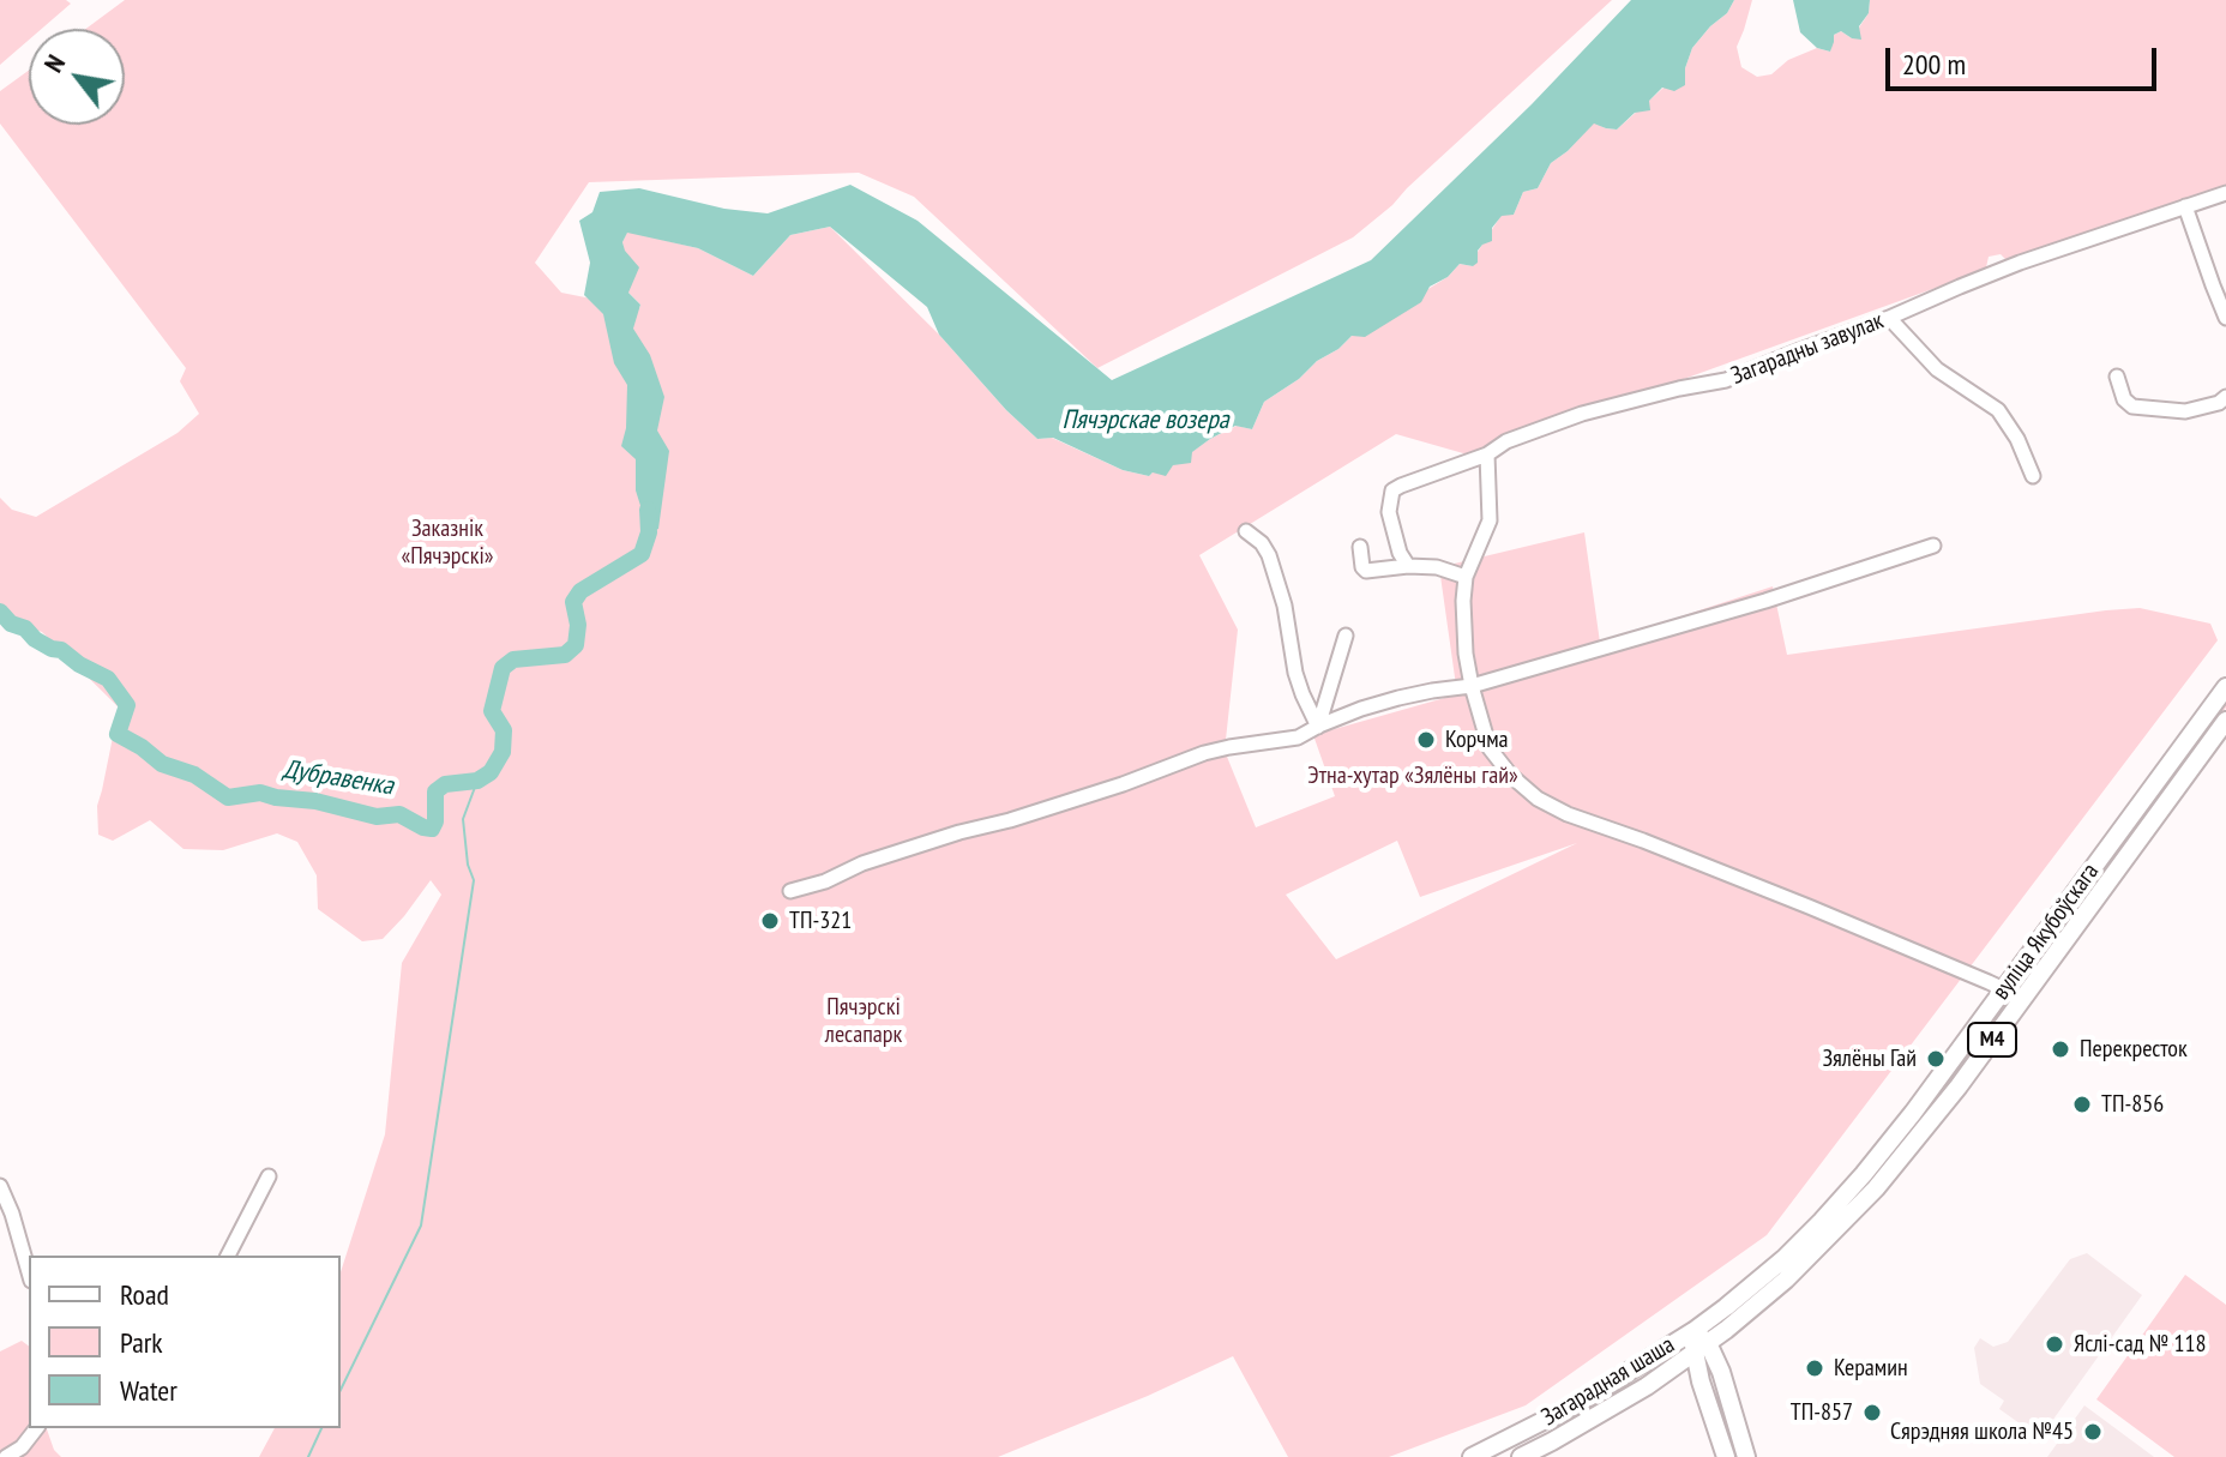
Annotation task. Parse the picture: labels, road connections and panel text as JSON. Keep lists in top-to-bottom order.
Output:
{
  "streets": {
    "main road": ["вуліца Якубоўскага", "М4", "Загарадная шаша"],
    "street": ["Загарадны завулак"]
  },
  "crossings": [
    ["вуліца Якубоўскага", "Загарадная шаша"]
  ],
  "water": ["Пячэрскае возера", "Дубравенка"],
  "parks": ["Заказнік «Пячэрскі»", "Этна-хутар «Зялёны гай»", "Пячэрскі лесапарк"],
  "places": [
    "Корчма",
    "ТП-321",
    "Перекресток",
    "Зялёны Гай",
    "ТП-856",
    "Яслі-сад № 118",
    "Керамин",
    "ТП-857",
    "Сярэдняя школа №45"
  ],
  "legend": ["Road", "Park", "Water"],
  "scale_bar": "200 m",
  "north": "top left"
}
